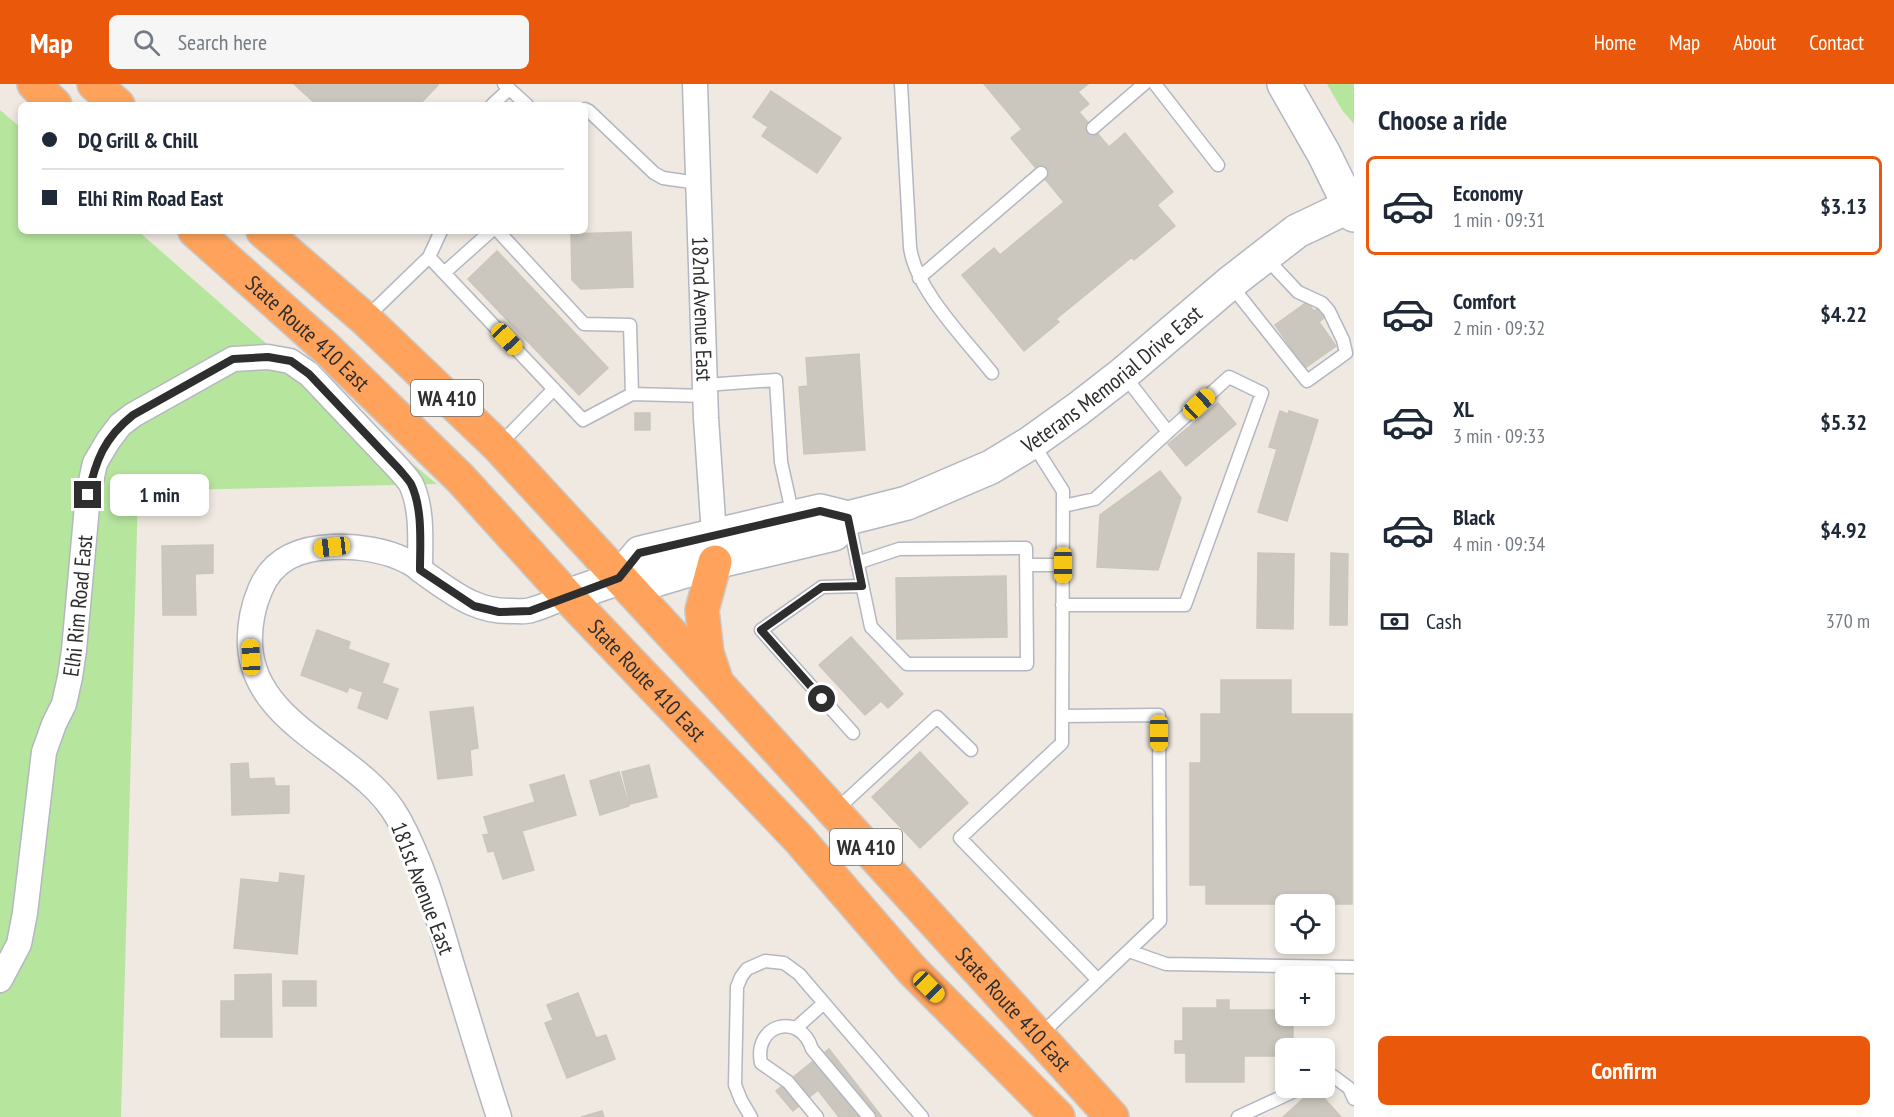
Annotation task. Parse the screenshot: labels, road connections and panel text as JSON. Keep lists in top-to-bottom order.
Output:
{
  "streets": {
    "highway": ["State Route 410 East", "WA 410"],
    "street": [
      "182nd Avenue East",
      "Veterans Memorial Drive East",
      "Elhi Rim Road East",
      "181st Avenue East"
    ]
  },
  "crossings": [
    ["182nd Avenue East", "Veterans Memorial Drive East"],
    ["State Route 410 East", "181st Avenue East"],
    ["Elhi Rim Road East", "181st Avenue East"]
  ],
  "page": {
    "header": "Map",
    "search": "Search here",
    "nav": [
      "Home",
      "Map",
      "About",
      "Contact"
    ],
    "heading": "Choose a ride",
    "banner": ["DQ Grill & Chill", "Elhi Rim Road East"],
    "list": [
      {
        "name": "Economy",
        "note": "1 min · 09:31",
        "value": "$3.13"
      },
      {
        "name": "Comfort",
        "note": "2 min · 09:32",
        "value": "$4.22"
      },
      {
        "name": "XL",
        "note": "3 min · 09:33",
        "value": "$5.32"
      },
      {
        "name": "Black",
        "note": "4 min · 09:34",
        "value": "$4.92"
      }
    ],
    "bubble": "1 min",
    "pay": ["Cash", "370 m"],
    "map_buttons": ["+", "−"],
    "buttons": "Confirm"
  }
}
